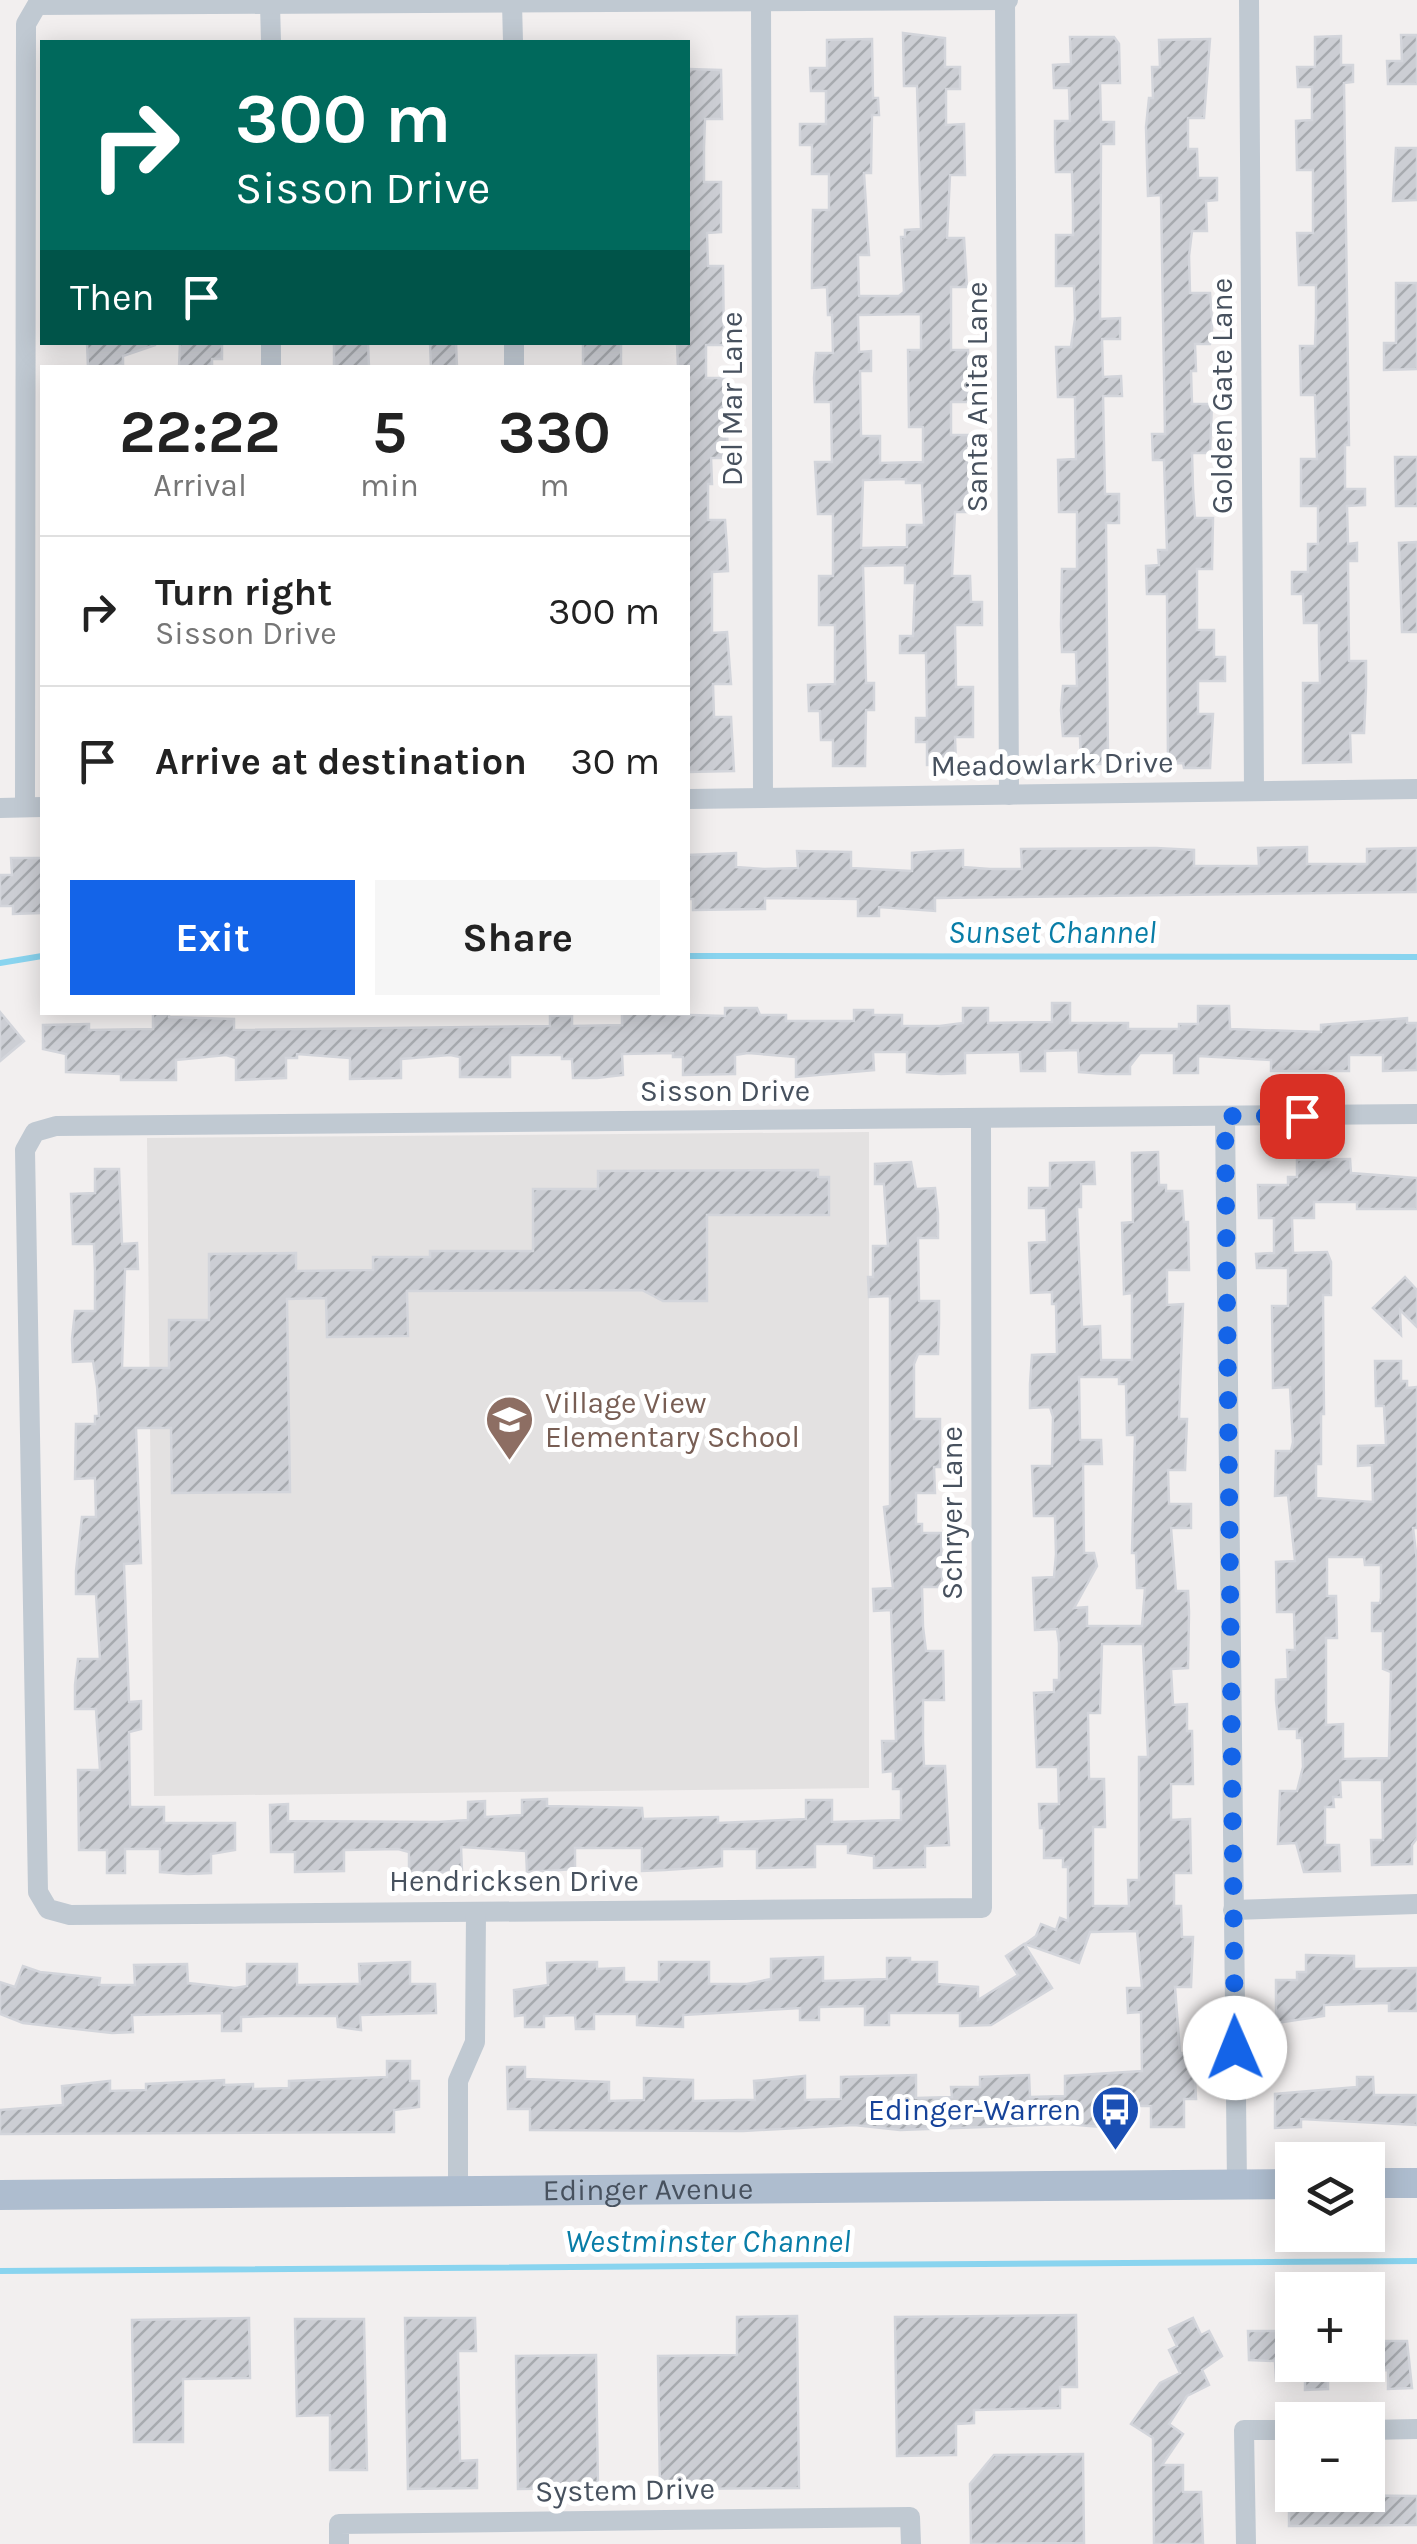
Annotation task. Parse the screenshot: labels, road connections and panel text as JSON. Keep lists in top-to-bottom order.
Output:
{
  "streets": {
    "main road": ["Edinger Avenue"],
    "street": [
      "Golden Gate Lane",
      "Santa Anita Lane",
      "Del Mar Lane",
      "Meadowlark Drive",
      "Sisson Drive",
      "Schryer Lane",
      "Hendricksen Drive",
      "System Drive"
    ]
  },
  "crossings": [
    ["Golden Gate Lane", "Meadowlark Drive"],
    ["Santa Anita Lane", "Meadowlark Drive"],
    ["Del Mar Lane", "Meadowlark Drive"],
    ["Sisson Drive", "Schryer Lane"],
    ["Sisson Drive", "Hendricksen Drive"],
    ["Schryer Lane", "Hendricksen Drive"]
  ],
  "water": ["Sunset Channel", "Westminster Channel"],
  "places": {
    "school or university": ["Village View Elementary School"],
    "bus stop": ["Edinger-Warren"]
  },
  "page": {
    "turn": ["300 m", "Sisson Drive"],
    "then": "Then",
    "eta": [
      "22:22",
      "Arrival",
      "5",
      "min",
      "330",
      "m"
    ],
    "list": [
      {
        "name": "Turn right",
        "note": "Sisson Drive",
        "value": "300 m"
      },
      {
        "name": "Arrive at destination",
        "value": "30 m"
      }
    ],
    "buttons": ["Exit", "Share"],
    "map_buttons": ["+", "−"]
  }
}
